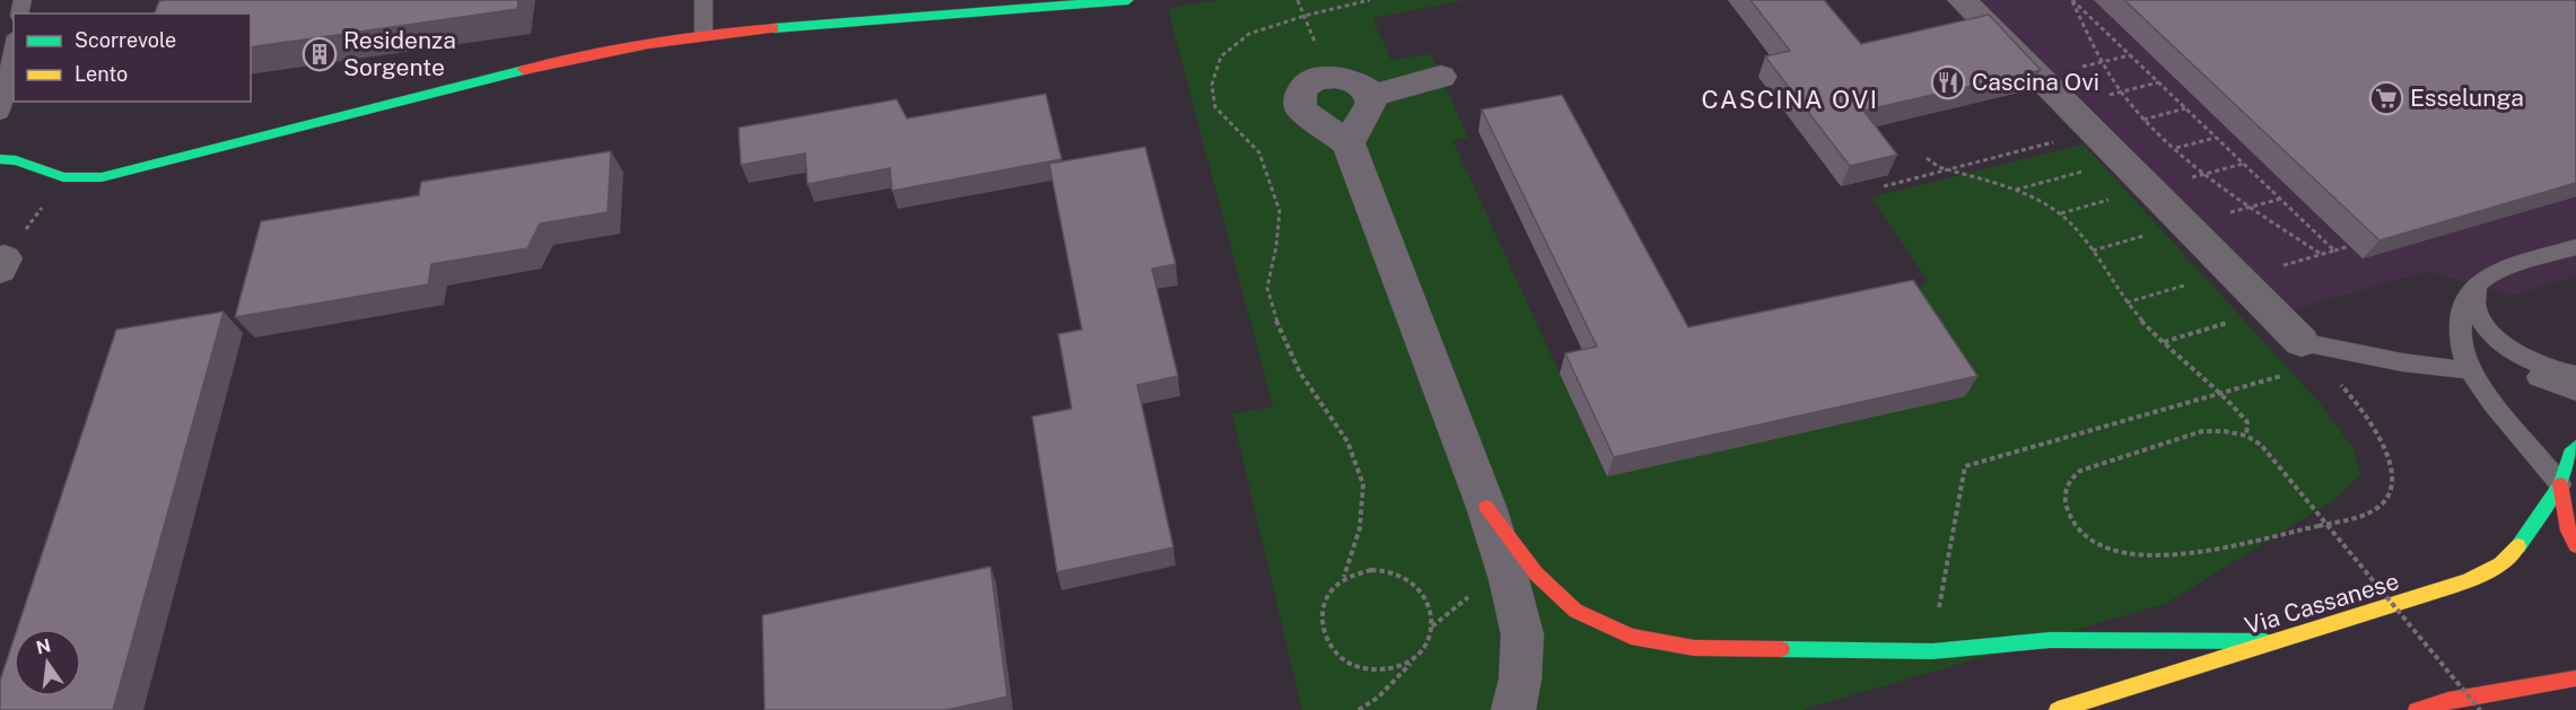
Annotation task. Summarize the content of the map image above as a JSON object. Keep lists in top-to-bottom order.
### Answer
{
  "streets": {
    "street": ["Via Cassanese"]
  },
  "districts": ["CASCINA OVI"],
  "places": {
    "building": ["Residenza Sorgente"],
    "restaurant": ["Cascina Ovi"],
    "supermarket": ["Esselunga"]
  },
  "legend": ["Scorrevole", "Lento"],
  "north": "top"
}
